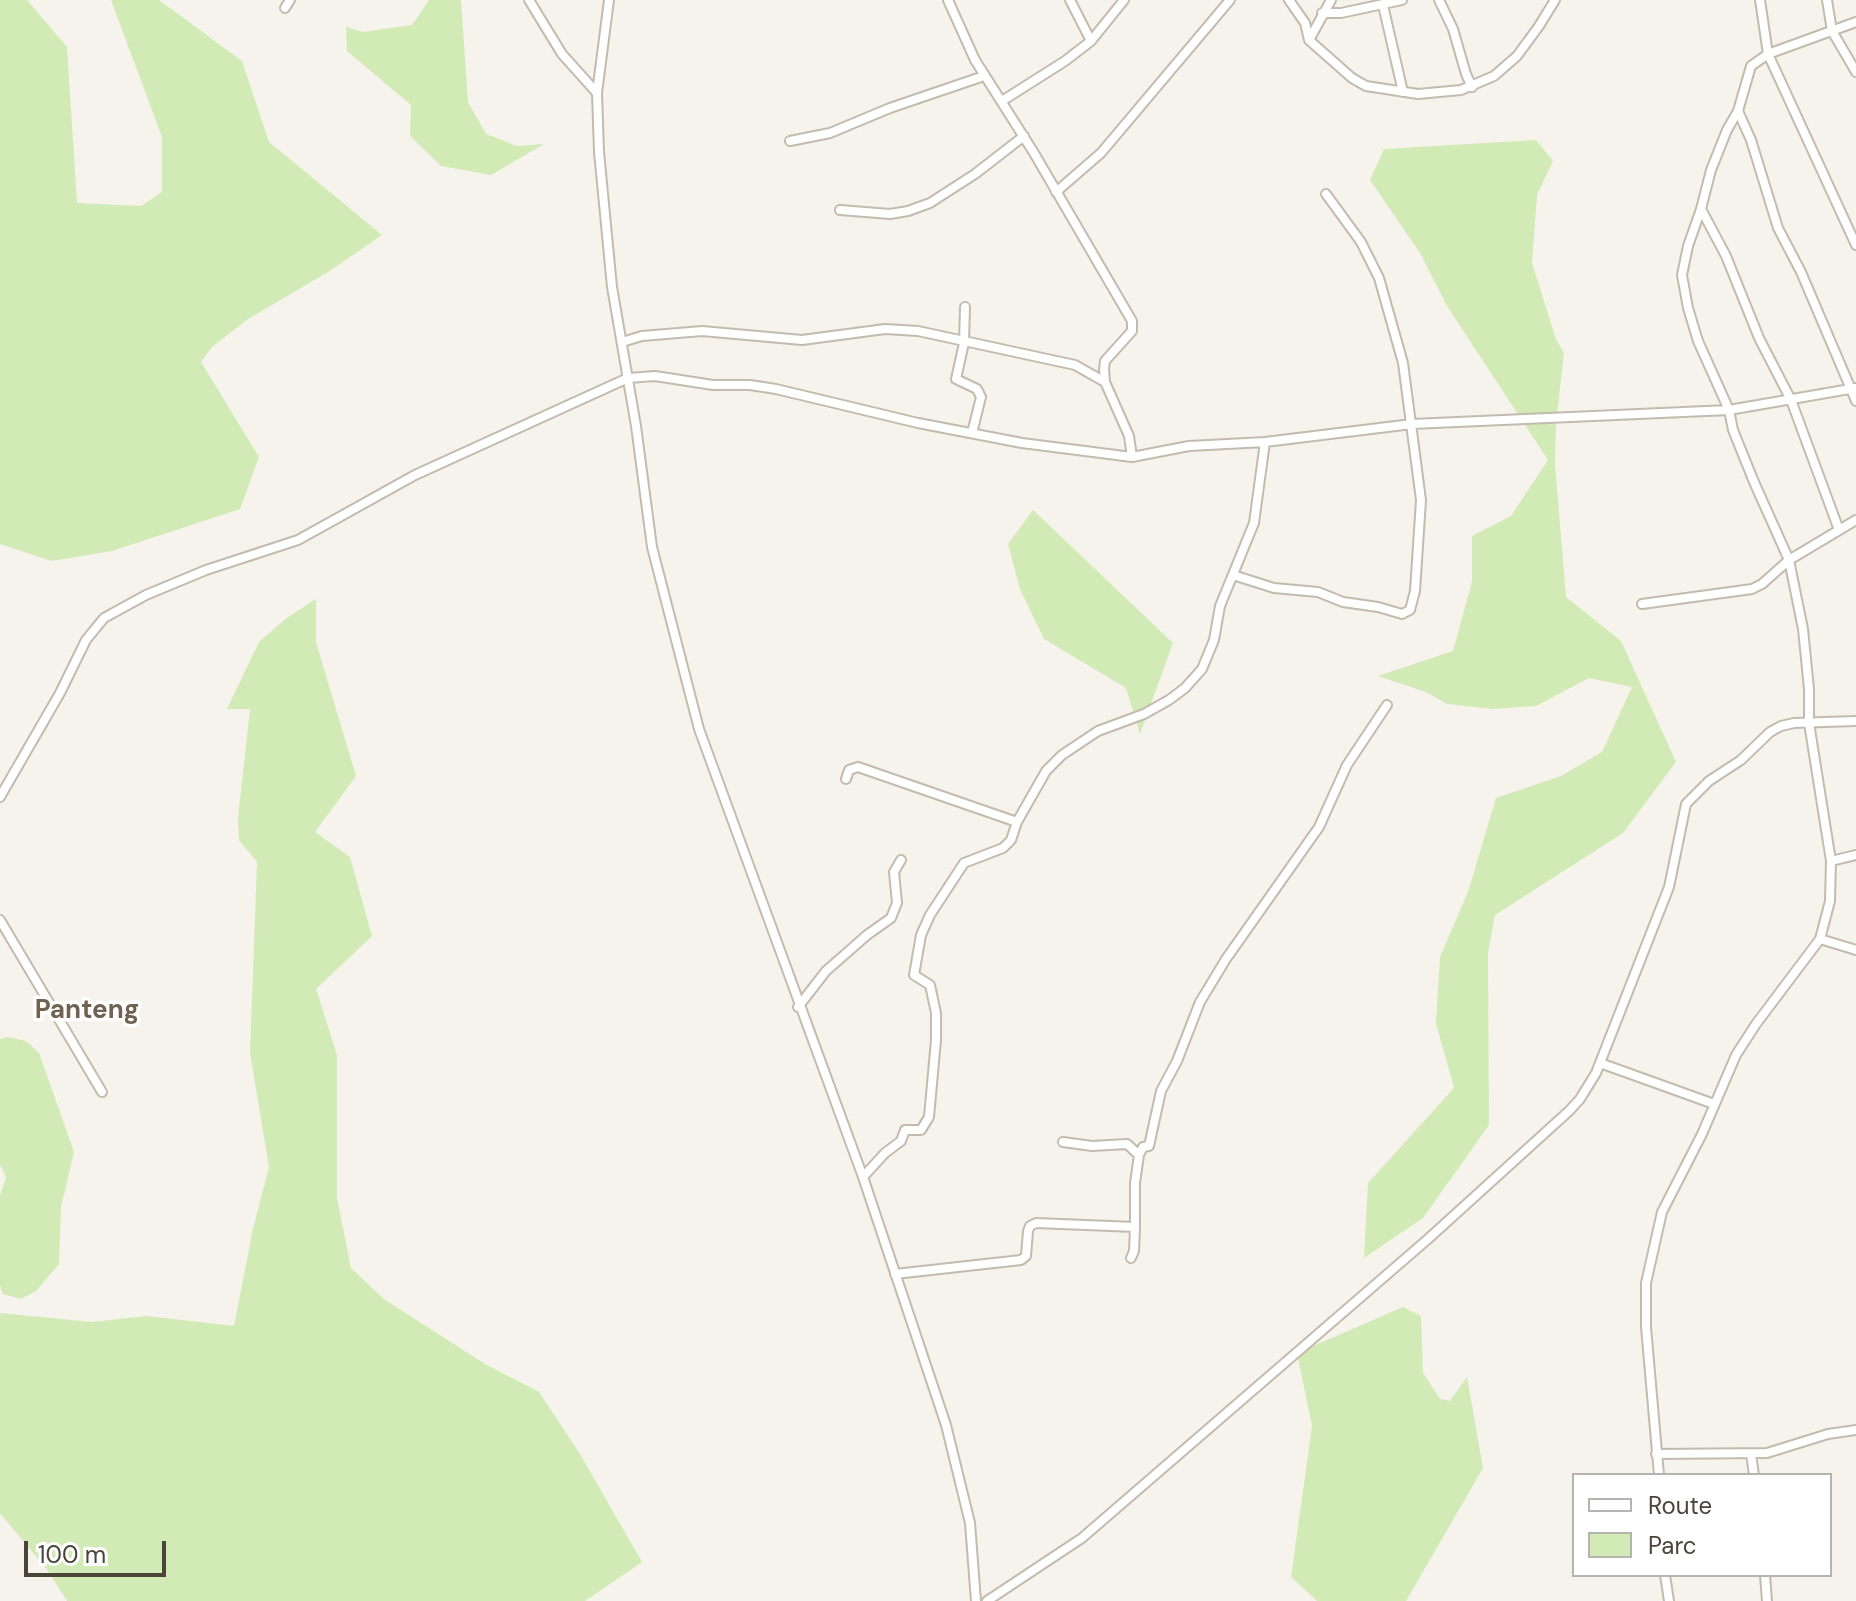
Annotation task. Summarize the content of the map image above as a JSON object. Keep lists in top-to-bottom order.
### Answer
{
  "districts": ["Panteng"],
  "legend": ["Route", "Parc"],
  "scale_bar": "100 m"
}
